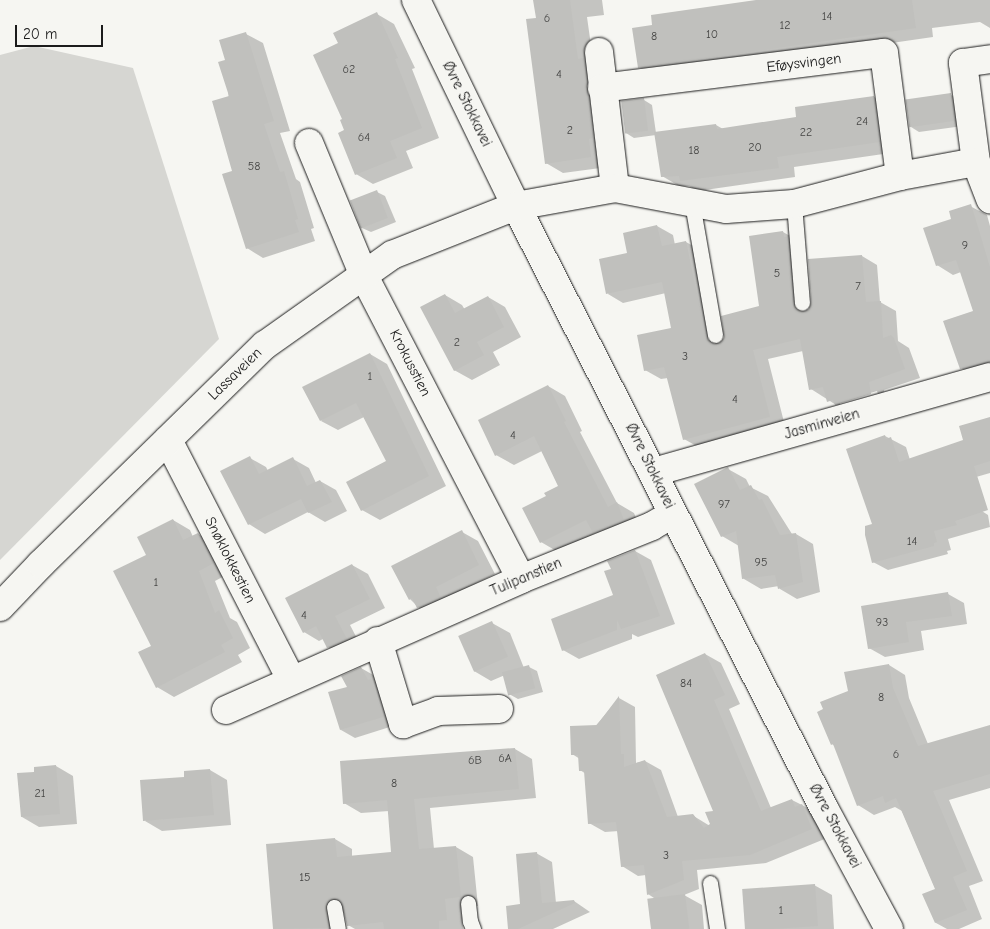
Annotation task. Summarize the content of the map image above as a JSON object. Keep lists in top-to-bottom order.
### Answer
{
  "streets": {
    "street": [
      "Eføysvingen",
      "Øvre Stokkavei",
      "Krokusstien",
      "Lassaveien",
      "Jasminveien",
      "Snøklokkestien",
      "Tulipanstien"
    ]
  },
  "crossings": [
    ["Øvre Stokkavei", "Lassaveien"],
    ["Øvre Stokkavei", "Jasminveien"],
    ["Øvre Stokkavei", "Tulipanstien"],
    ["Krokusstien", "Lassaveien"],
    ["Krokusstien", "Tulipanstien"],
    ["Lassaveien", "Snøklokkestien"],
    ["Snøklokkestien", "Tulipanstien"]
  ],
  "house_numbers": [
    "14",
    "6",
    "12",
    "10",
    "8",
    "62",
    "4",
    "24",
    "2",
    "22",
    "64",
    "20",
    "18",
    "58",
    "9",
    "5",
    "7",
    "2",
    "3",
    "1",
    "4",
    "4",
    "97",
    "14",
    "95",
    "1",
    "4",
    "93",
    "84",
    "8",
    "6",
    "6A",
    "6B",
    "8",
    "21",
    "3",
    "15",
    "1"
  ],
  "scale_bar": "20 m"
}
